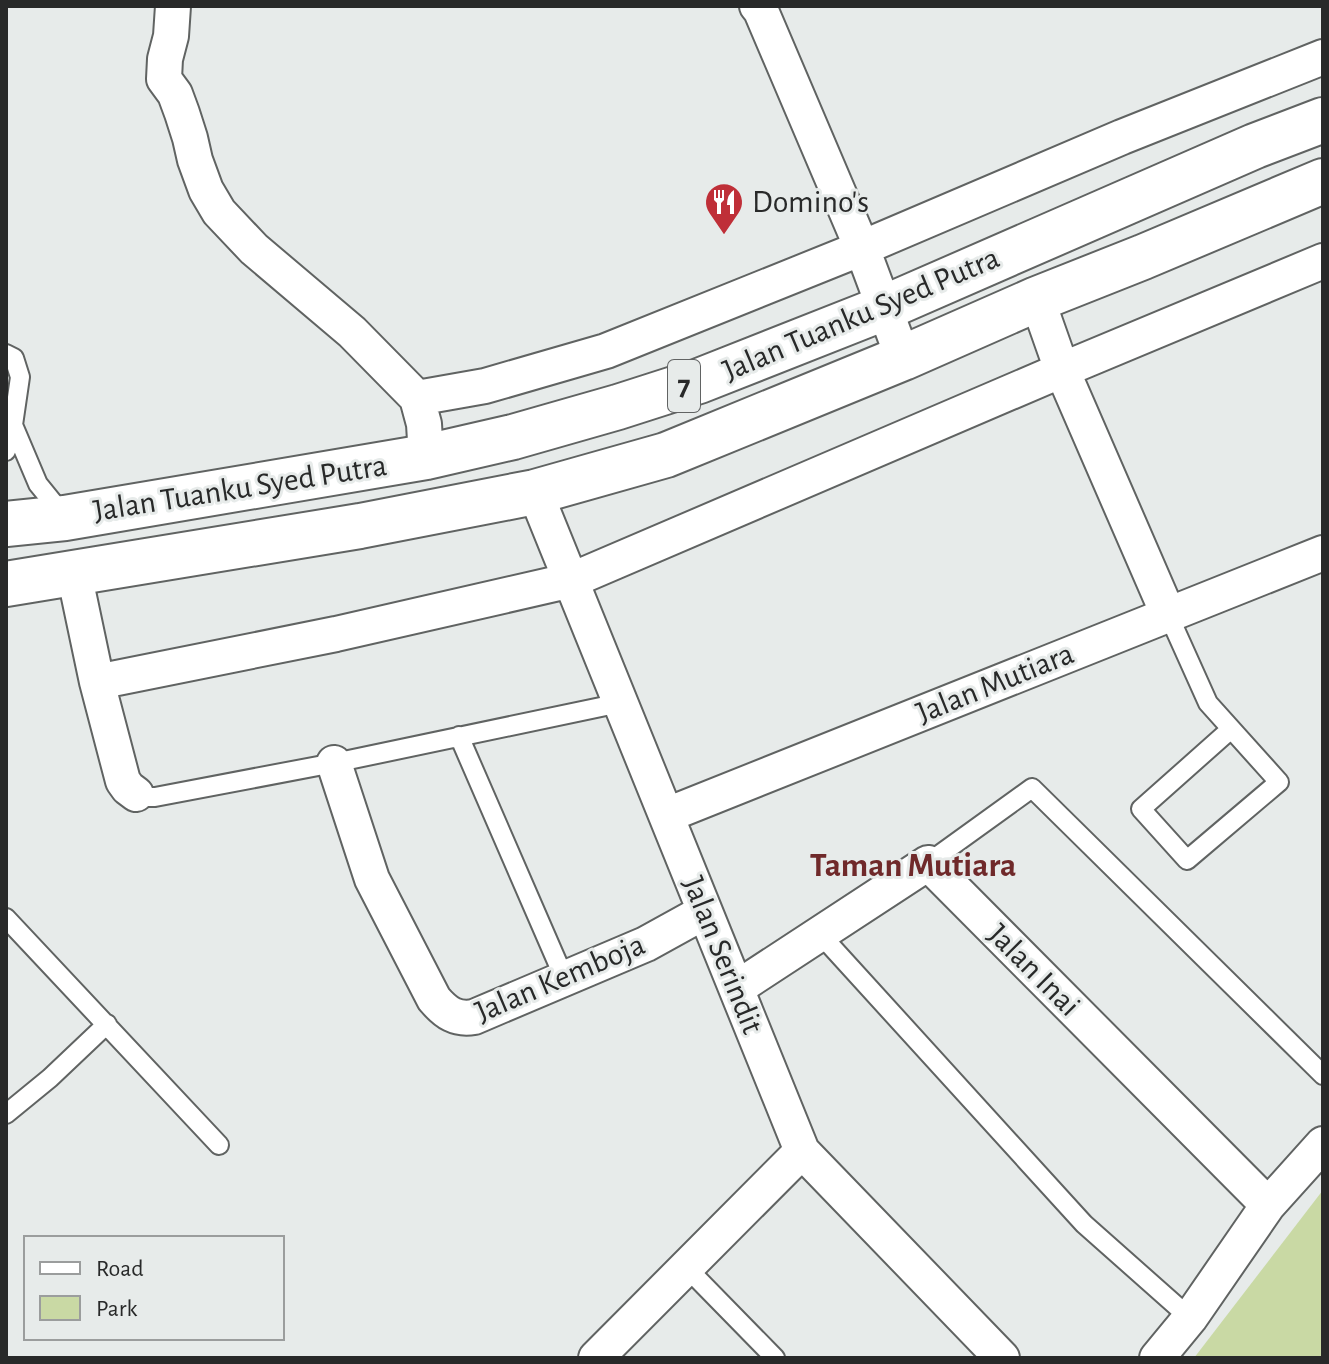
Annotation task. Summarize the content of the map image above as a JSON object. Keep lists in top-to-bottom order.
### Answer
{
  "streets": {
    "main road": ["Jalan Tuanku Syed Putra", "7"],
    "street": [
      "Jalan Mutiara",
      "Jalan Serindit",
      "Jalan Inai",
      "Jalan Kemboja"
    ]
  },
  "crossings": [
    ["Jalan Tuanku Syed Putra", "Jalan Serindit"],
    ["Jalan Mutiara", "Jalan Serindit"],
    ["Jalan Serindit", "Jalan Kemboja"]
  ],
  "districts": ["Taman Mutiara"],
  "places": {
    "restaurant": ["Domino's"]
  },
  "legend": ["Road", "Park"]
}
